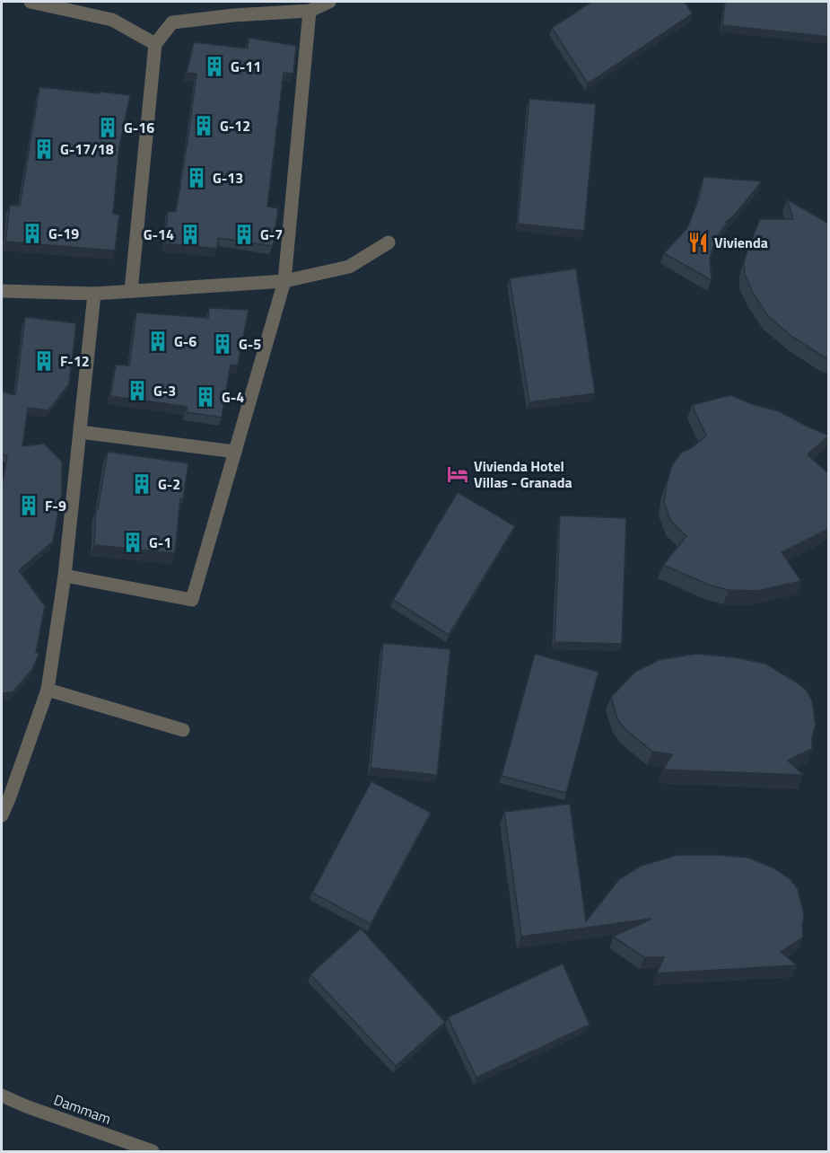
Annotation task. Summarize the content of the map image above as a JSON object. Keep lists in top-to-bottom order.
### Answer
{
  "streets": {
    "street": ["Dammam"]
  },
  "places": {
    "building": [
      "G-11",
      "G-12",
      "G-16",
      "G-17/18",
      "G-13",
      "G-19",
      "G-14",
      "G-7",
      "G-6",
      "G-5",
      "F-12",
      "G-3",
      "G-4",
      "G-2",
      "F-9",
      "G-1"
    ],
    "restaurant": ["Vivienda"],
    "hotel": ["Vivienda Hotel Villas - Granada"]
  }
}
